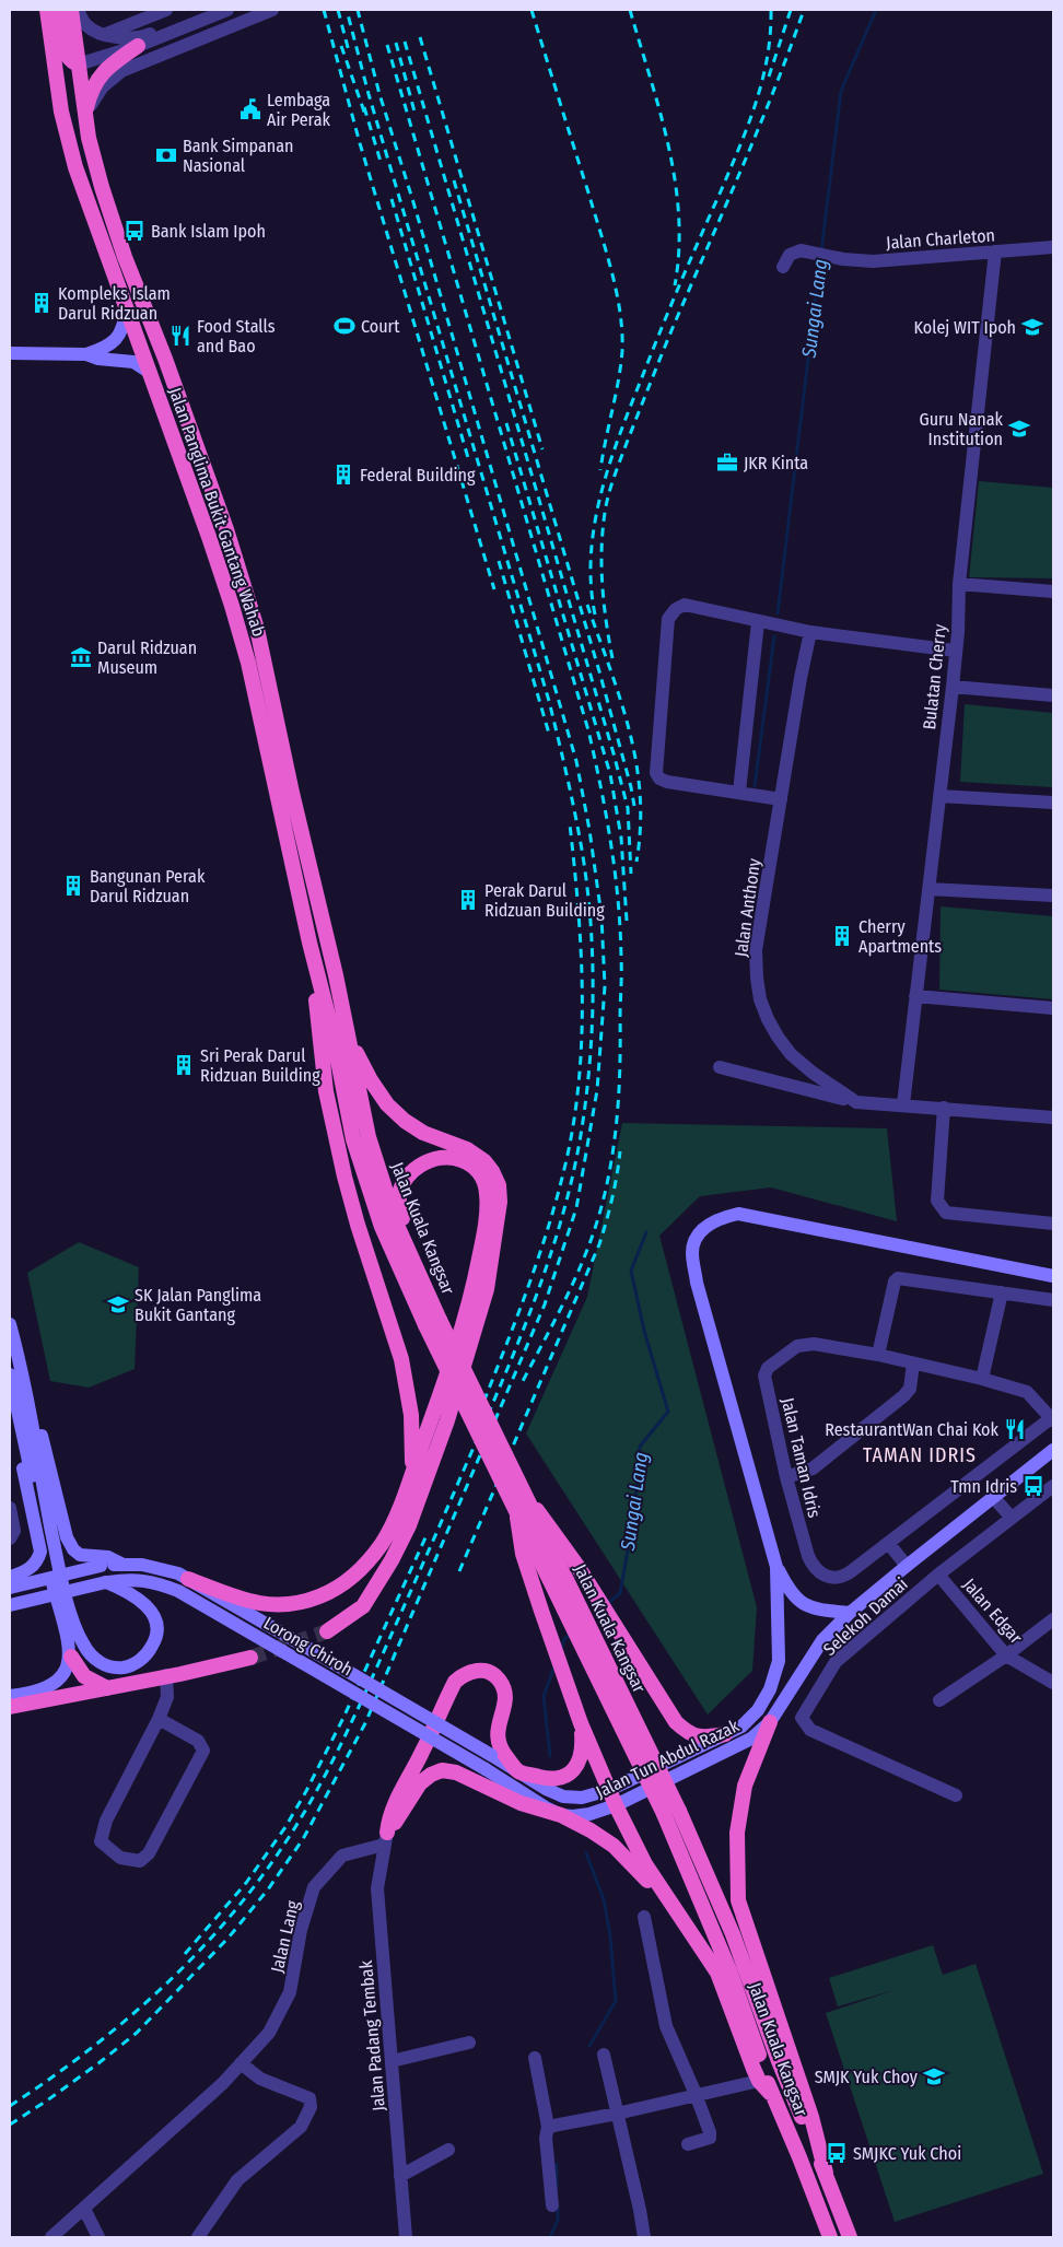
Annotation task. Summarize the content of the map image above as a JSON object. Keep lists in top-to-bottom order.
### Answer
{
  "streets": {
    "highway": ["Jalan Panglima Bukit Gantang Wahab", "Jalan Kuala Kangsar"],
    "main road": ["Lorong Chiroh", "Jalan Tun Abdul Razak"],
    "street": [
      "Jalan Charleton",
      "Bulatan Cherry",
      "Jalan Anthony",
      "Jalan Taman Idris",
      "Jalan Edgar",
      "Selekoh Damai",
      "Jalan Lang",
      "Jalan Padang Tembak"
    ]
  },
  "crossings": [
    ["Jalan Charleton", "Bulatan Cherry"],
    ["Jalan Panglima Bukit Gantang Wahab", "Jalan Kuala Kangsar"],
    ["Jalan Edgar", "Selekoh Damai"],
    ["Lorong Chiroh", "Jalan Tun Abdul Razak"],
    ["Jalan Lang", "Jalan Padang Tembak"]
  ],
  "districts": ["TAMAN IDRIS"],
  "water": ["Sungai Lang"],
  "places": {
    "public building": ["Lembaga Air Perak"],
    "bank": ["Bank Simpanan Nasional"],
    "bus stop": ["Bank Islam Ipoh", "Tmn Idris", "SMJKC Yuk Choi"],
    "building": [
      "Kompleks Islam Darul Ridzuan",
      "Federal Building",
      "Bangunan Perak Darul Ridzuan",
      "Perak Darul Ridzuan Building",
      "Cherry Apartments",
      "Sri Perak Darul Ridzuan Building"
    ],
    "sports": ["Court"],
    "school or university": [
      "Kolej WIT Ipoh",
      "Guru Nanak Institution",
      "SK Jalan Panglima Bukit Gantang",
      "SMJK Yuk Choy"
    ],
    "restaurant": ["Food Stalls and Bao", "RestaurantWan Chai Kok"],
    "office": ["JKR Kinta"],
    "museum": ["Darul Ridzuan Museum"]
  }
}
